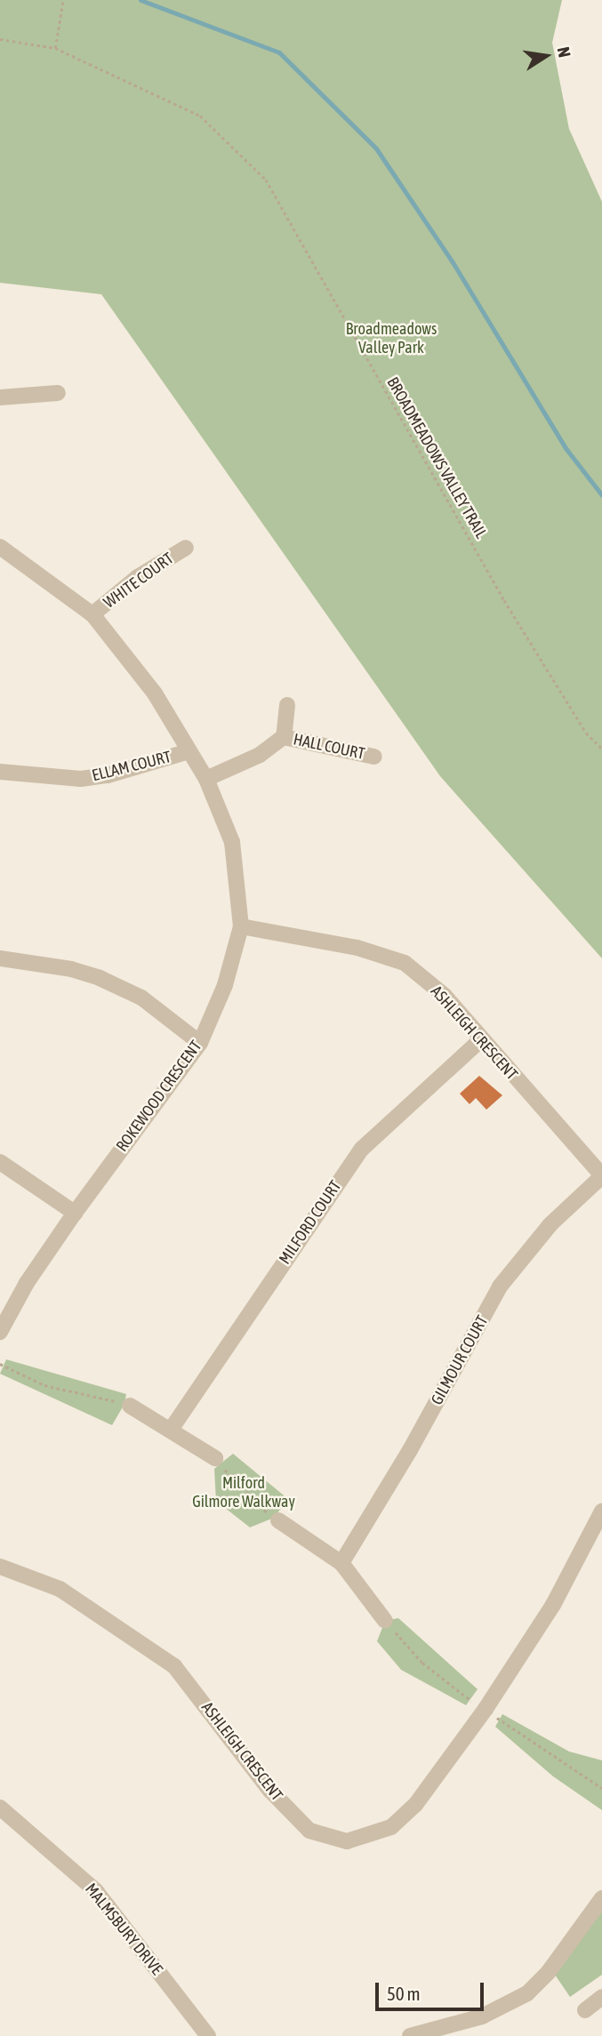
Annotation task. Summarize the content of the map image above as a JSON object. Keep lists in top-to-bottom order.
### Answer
{
  "streets": {
    "street": [
      "WHITE COURT",
      "HALL COURT",
      "ELLAM COURT",
      "ASHLEIGH CRESCENT",
      "ROKEWOOD CRESCENT",
      "MILFORD COURT",
      "GILMOUR COURT",
      "MALMSBURY DRIVE"
    ],
    "path": ["BROADMEADOWS VALLEY TRAIL"]
  },
  "crossings": [
    ["WHITE COURT", "ROKEWOOD CRESCENT"],
    ["HALL COURT", "ROKEWOOD CRESCENT"],
    ["ELLAM COURT", "ROKEWOOD CRESCENT"],
    ["ASHLEIGH CRESCENT", "ROKEWOOD CRESCENT"],
    ["ASHLEIGH CRESCENT", "MILFORD COURT"],
    ["ASHLEIGH CRESCENT", "GILMOUR COURT"]
  ],
  "parks": ["Broadmeadows Valley Park", "Milford Gilmore Walkway"],
  "scale_bar": "50 m",
  "north": "right"
}
